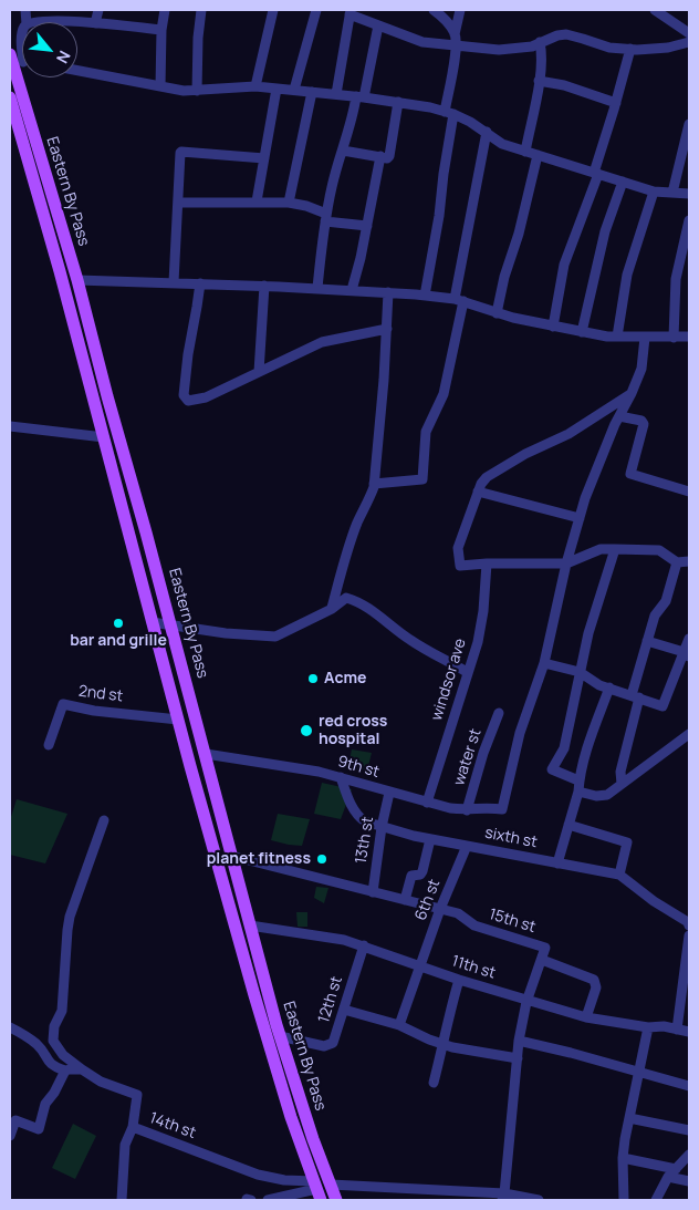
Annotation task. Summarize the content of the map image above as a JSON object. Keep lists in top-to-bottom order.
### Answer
{
  "streets": {
    "main road": ["Eastern By Pass"],
    "street": [
      "windsor ave",
      "2nd st",
      "water st",
      "9th st",
      "sixth st",
      "13th st",
      "6th st",
      "15th st",
      "11th st",
      "12th st",
      "14th st"
    ]
  },
  "crossings": [
    ["Eastern By Pass", "2nd st"],
    ["Eastern By Pass", "9th st"],
    ["Eastern By Pass", "15th st"],
    ["Eastern By Pass", "11th st"],
    ["Eastern By Pass", "12th st"],
    ["Eastern By Pass", "14th st"],
    ["windsor ave", "9th st"],
    ["water st", "9th st"],
    ["9th st", "sixth st"],
    ["9th st", "13th st"],
    ["sixth st", "13th st"],
    ["sixth st", "6th st"],
    ["13th st", "15th st"],
    ["6th st", "15th st"],
    ["6th st", "11th st"],
    ["11th st", "12th st"]
  ],
  "places": [
    "bar and grille",
    "Acme",
    "red cross hospital",
    "planet fitness"
  ],
  "north": "bottom right"
}
